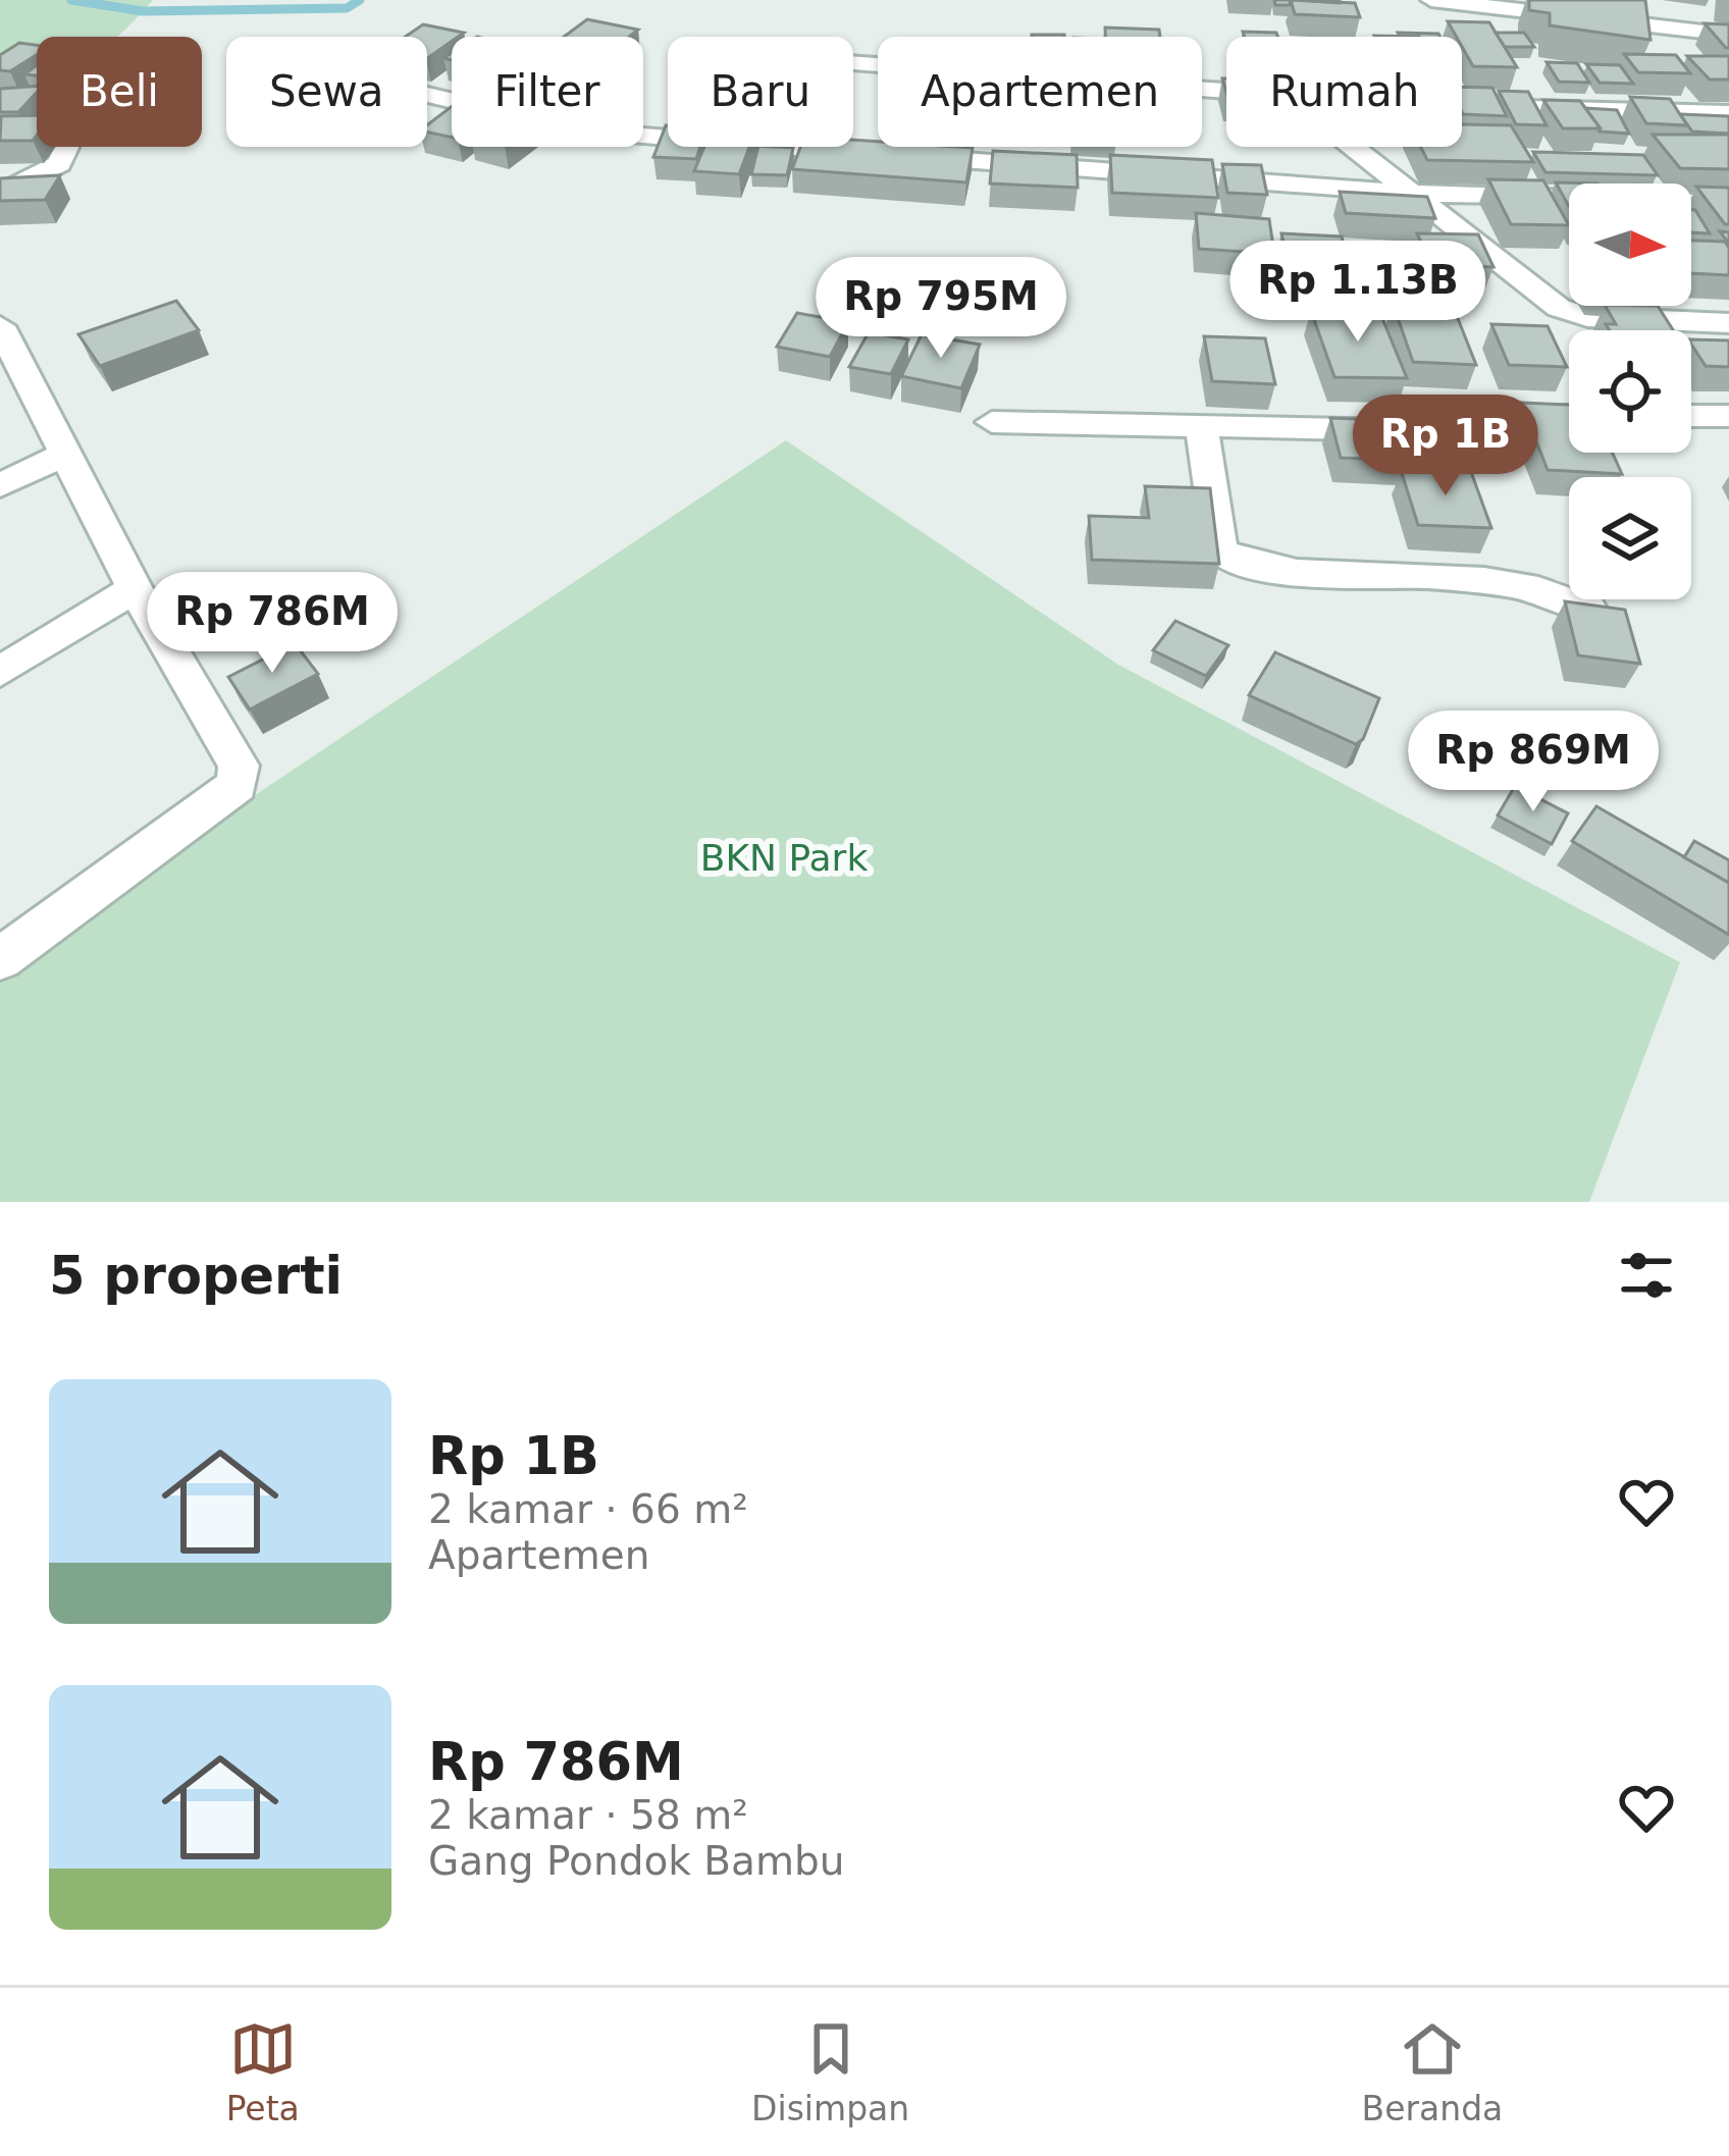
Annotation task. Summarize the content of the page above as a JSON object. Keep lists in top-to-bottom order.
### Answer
{
  "parks": ["BKN Park"],
  "north": "right",
  "page": {
    "chip": [
      "Beli",
      "Sewa",
      "Filter",
      "Baru",
      "Apartemen",
      "Rumah"
    ],
    "price": [
      "Rp 1.13B",
      "Rp 795M",
      "Rp 1B",
      "Rp 786M",
      "Rp 869M"
    ],
    "heading": "5 properti",
    "list": [
      {
        "name": "Rp 1B",
        "note": "2 kamar · 66 m² · Apartemen"
      },
      {
        "name": "Rp 786M",
        "note": "2 kamar · 58 m² · Gang Pondok Bambu"
      }
    ],
    "tabs": ["Peta", "Disimpan", "Beranda"]
  }
}
